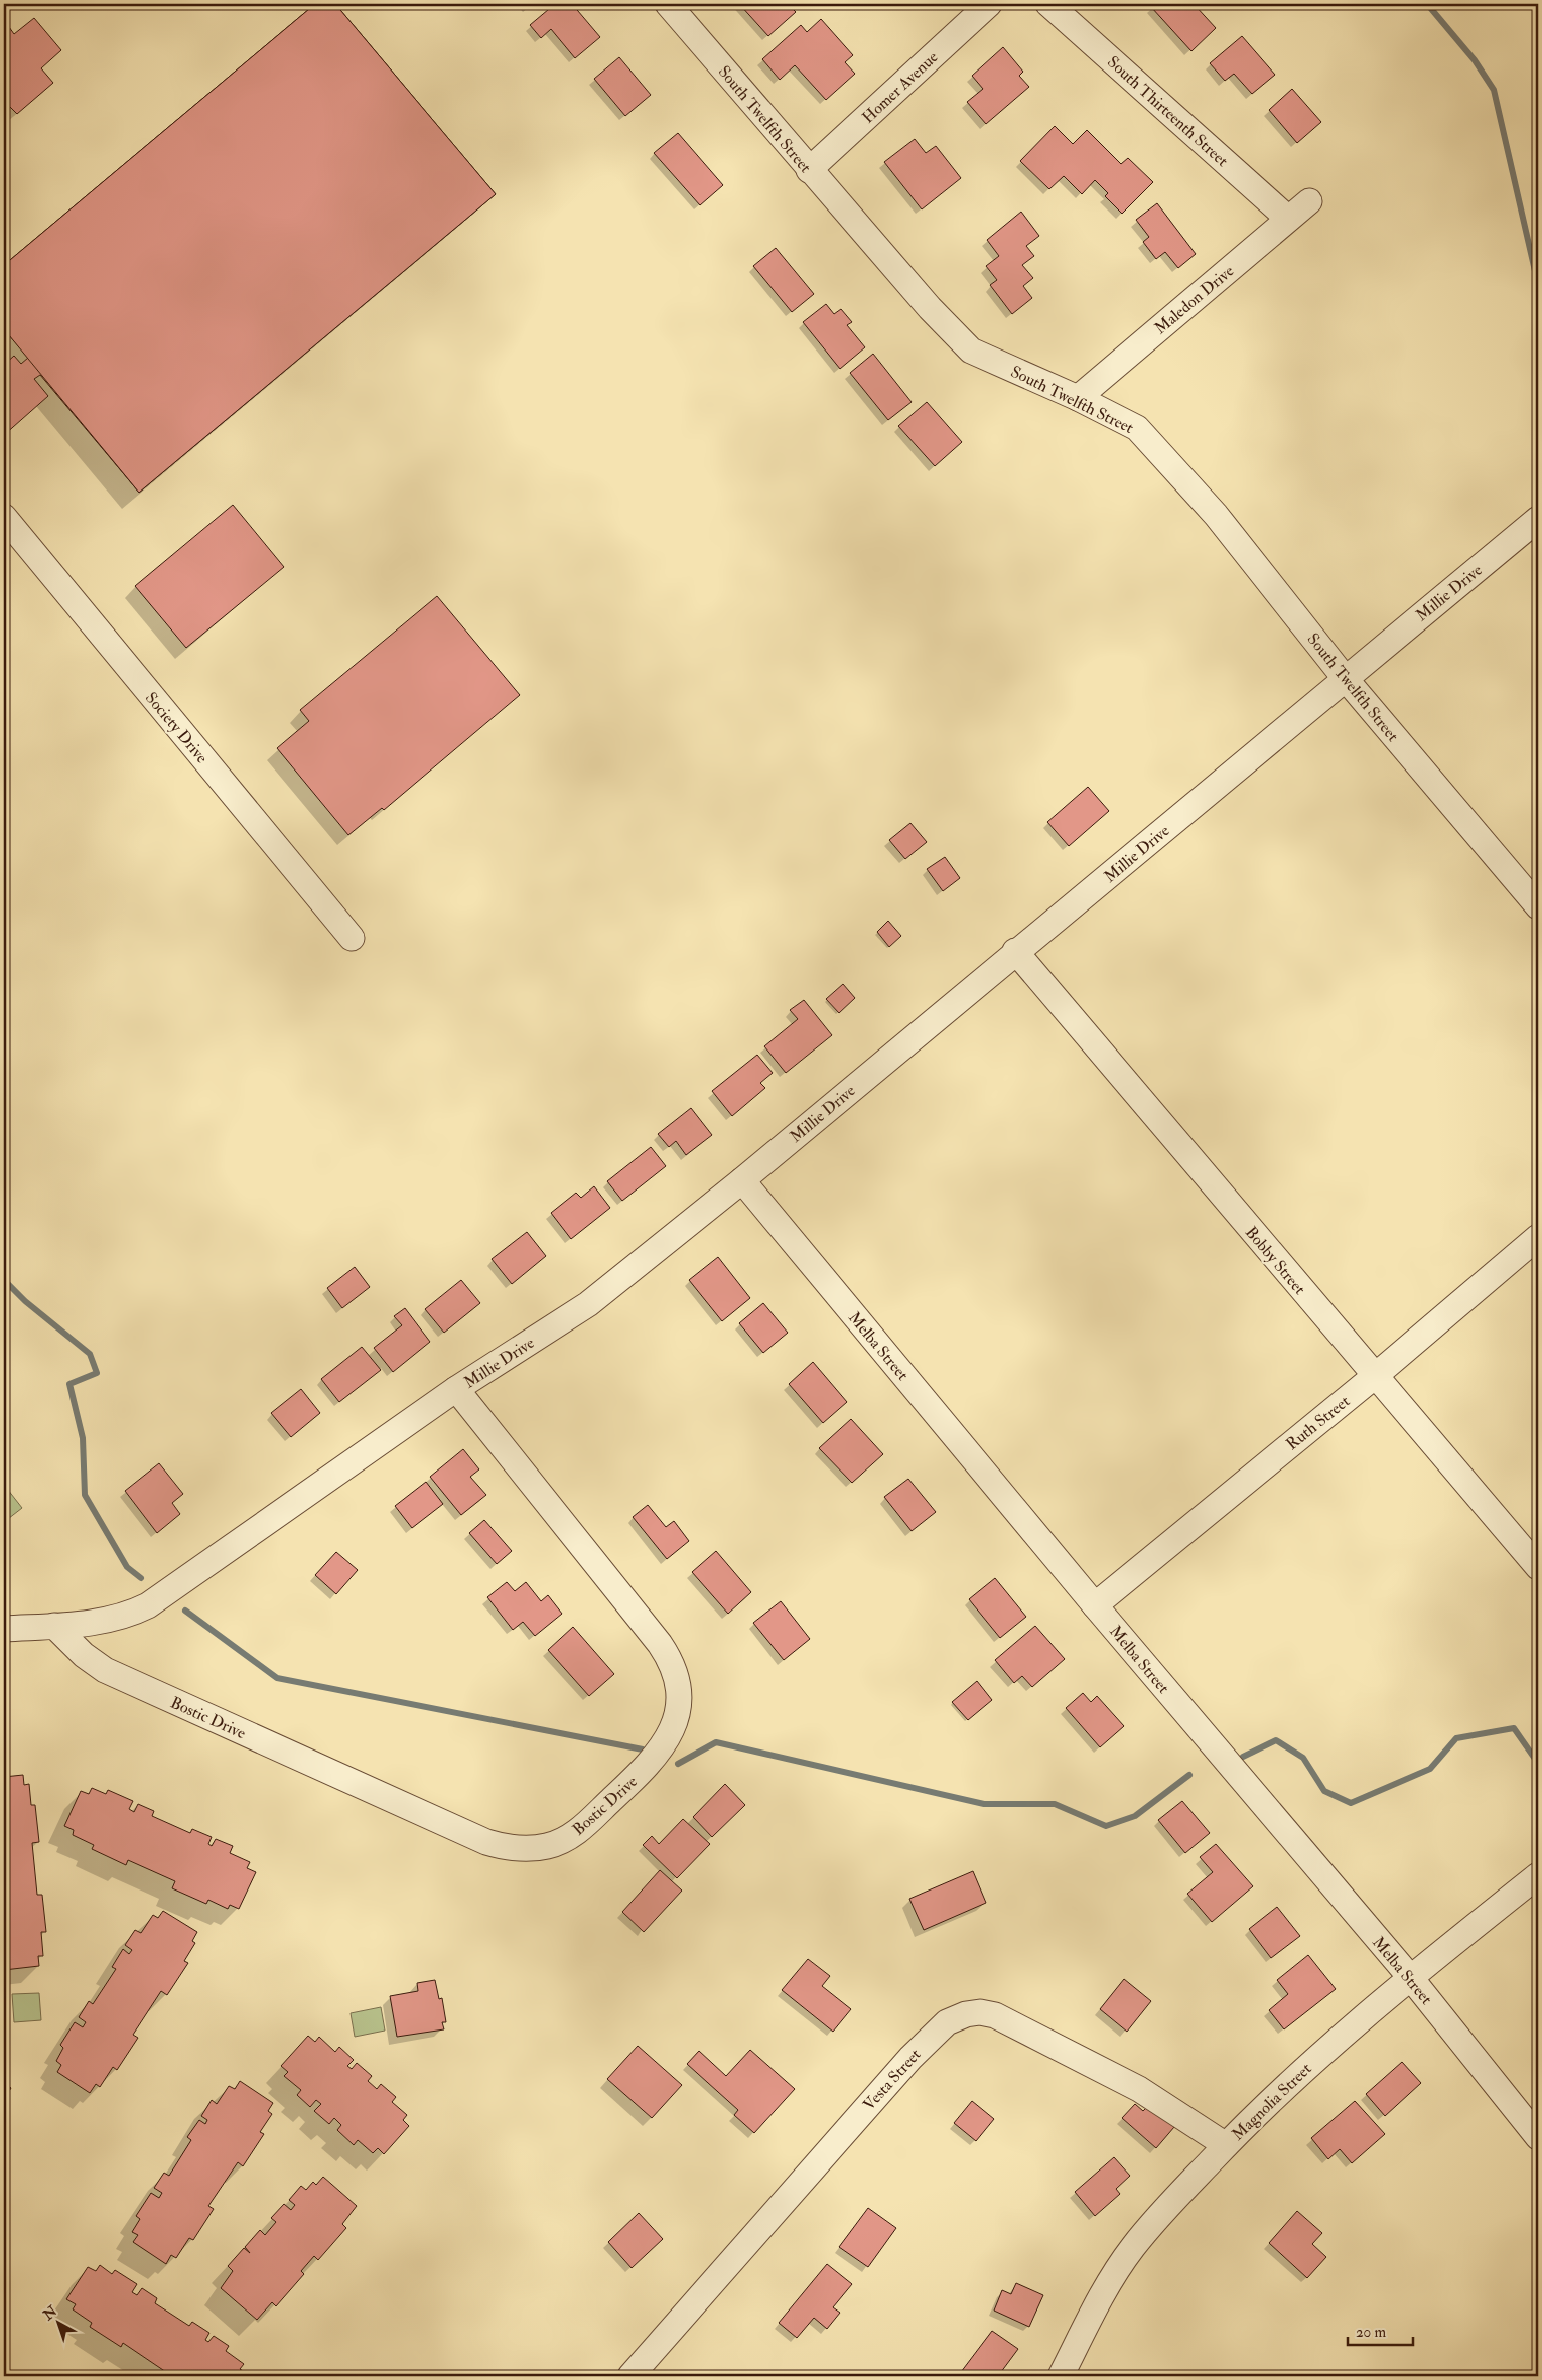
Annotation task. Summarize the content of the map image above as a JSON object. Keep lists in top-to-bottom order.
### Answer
{
  "streets": {
    "street": [
      "Homer Avenue",
      "South Thirteenth Street",
      "South Twelfth Street",
      "Maledon Drive",
      "Millie Drive",
      "Society Drive",
      "Bobby Street",
      "Melba Street",
      "Ruth Street",
      "Bostic Drive",
      "Vesta Street",
      "Magnolia Street"
    ]
  },
  "crossings": [
    ["Homer Avenue", "South Twelfth Street"],
    ["South Thirteenth Street", "Maledon Drive"],
    ["South Twelfth Street", "Maledon Drive"],
    ["South Twelfth Street", "Millie Drive"],
    ["Millie Drive", "Bobby Street"],
    ["Millie Drive", "Melba Street"],
    ["Millie Drive", "Bostic Drive"],
    ["Bobby Street", "Ruth Street"],
    ["Melba Street", "Ruth Street"],
    ["Melba Street", "Magnolia Street"],
    ["Vesta Street", "Magnolia Street"]
  ],
  "scale_bar": "20 m",
  "north": "top left"
}
